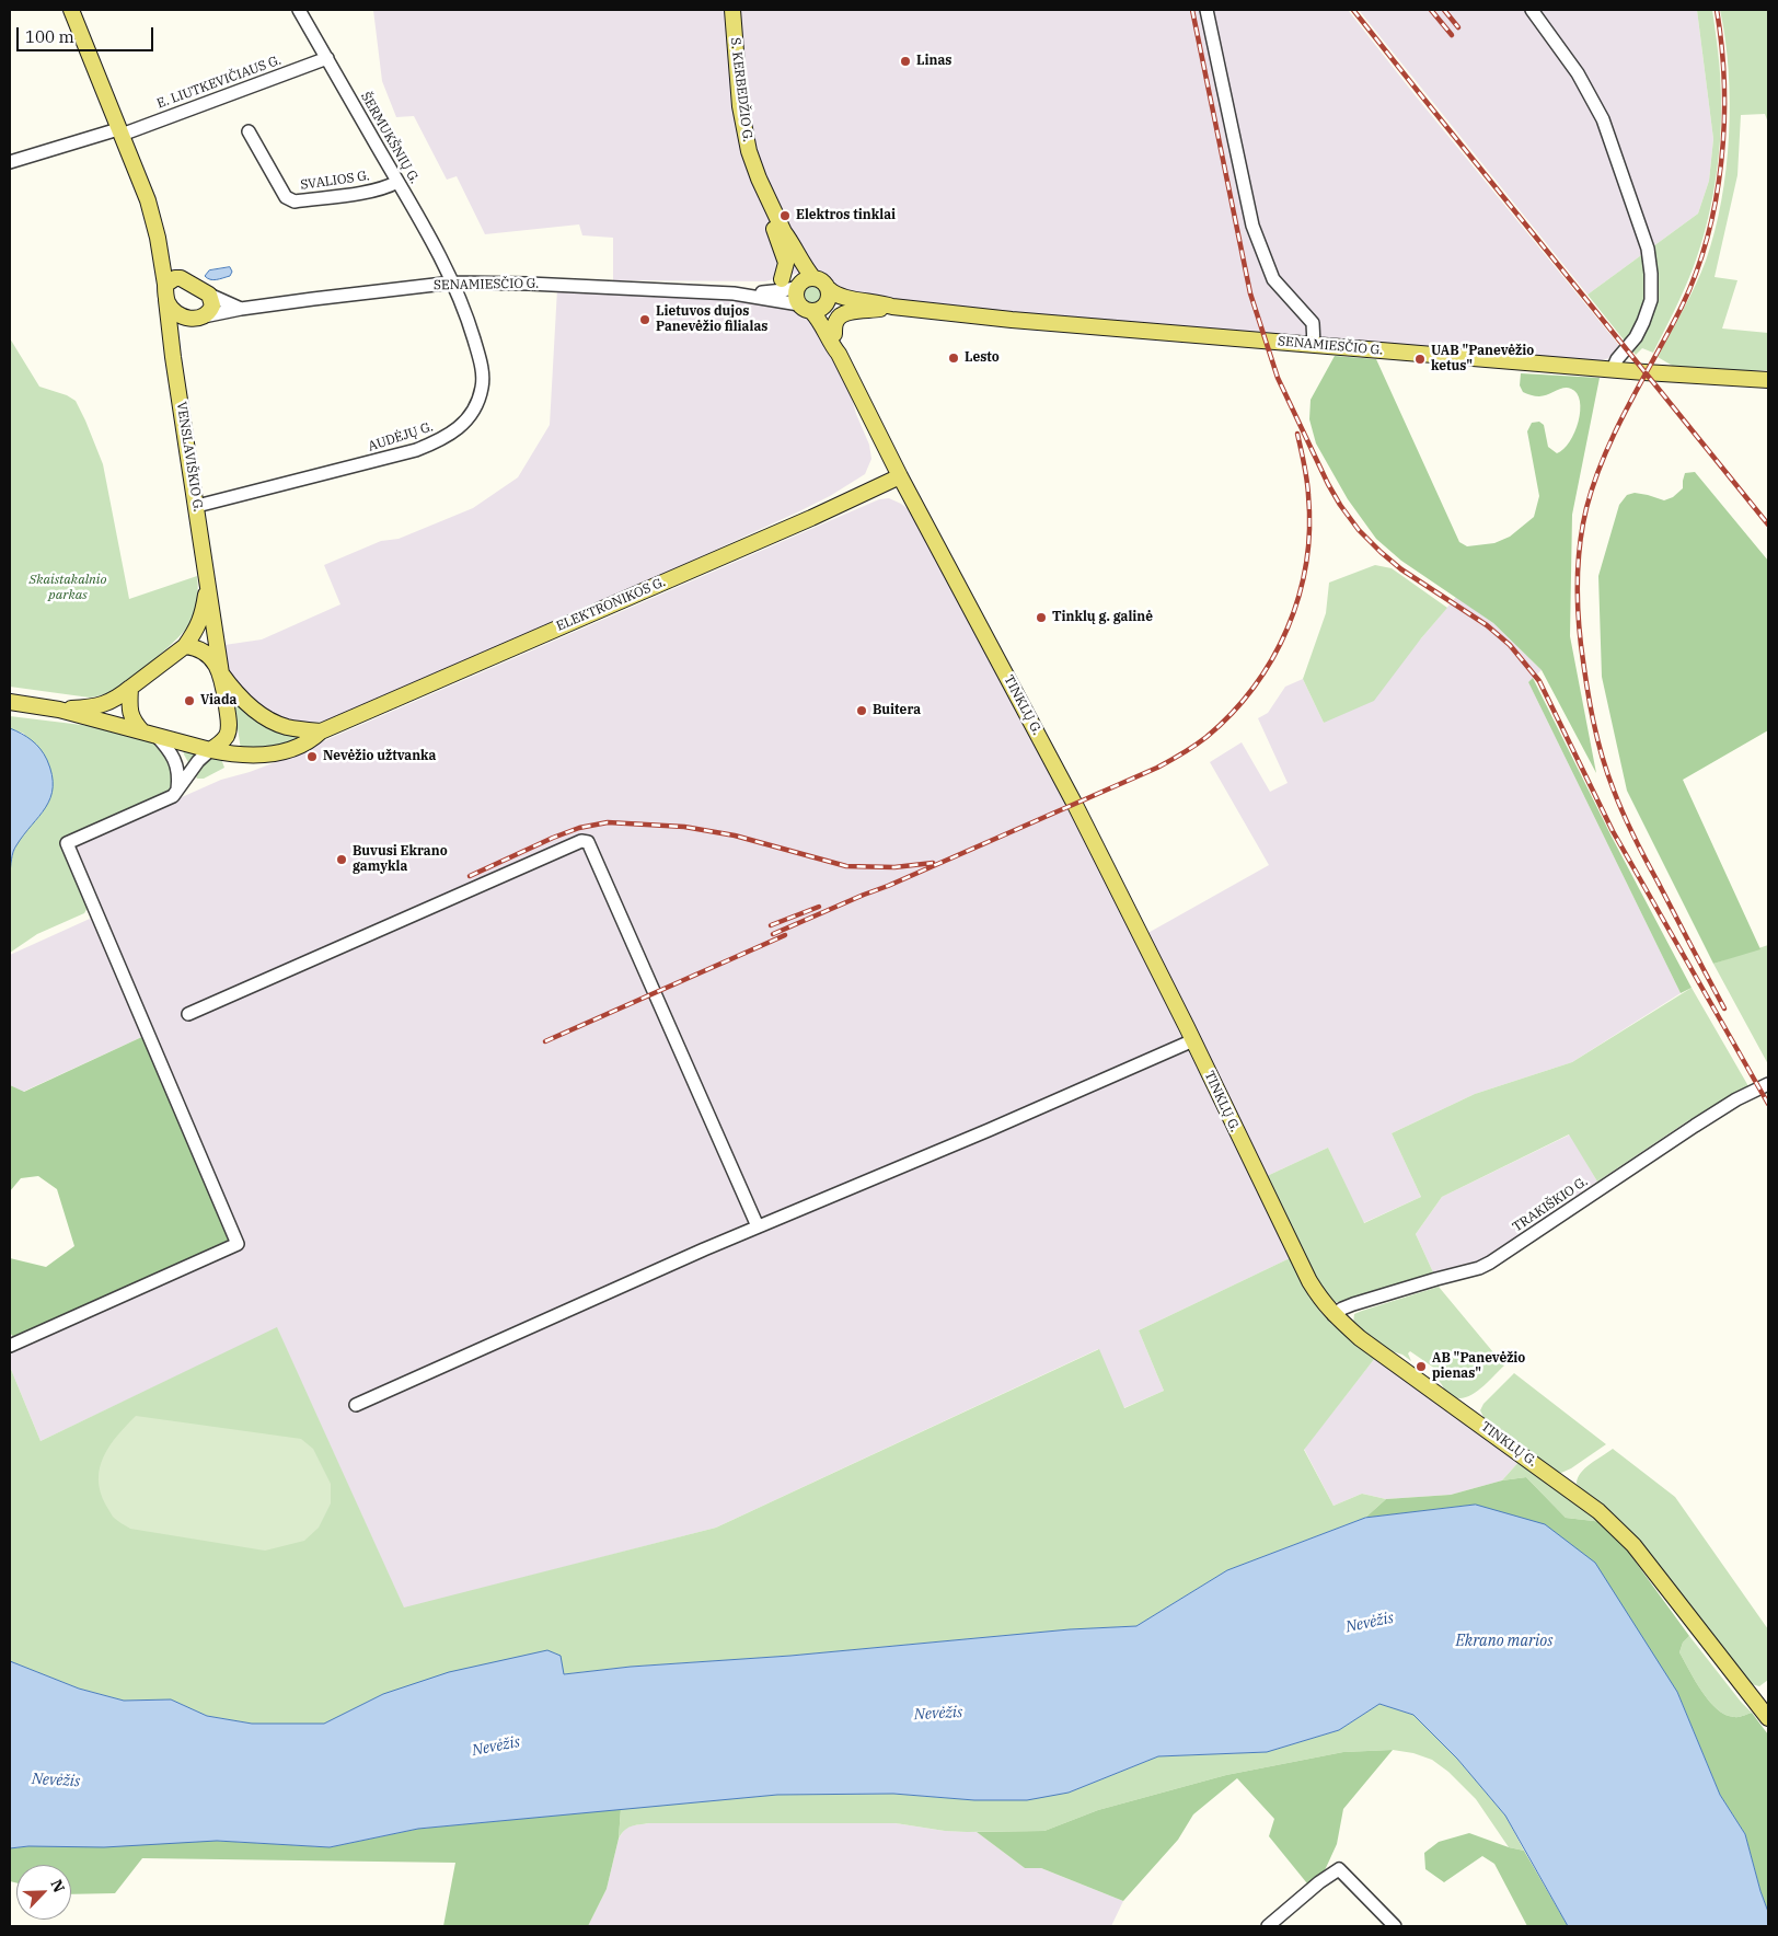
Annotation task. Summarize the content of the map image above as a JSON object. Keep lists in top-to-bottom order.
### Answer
{
  "streets": {
    "main road": [
      "S. KERBEDŽIO G.",
      "SENAMIESČIO G.",
      "VENSLAVIŠKIO G.",
      "ELEKTRONIKOS G.",
      "TINKLŲ G."
    ],
    "street": [
      "E. LIUTKEVIČIAUS G.",
      "ŠERMUKŠNIŲ G.",
      "SVALIOS G.",
      "AUDĖJŲ G.",
      "TRAKIŠKIO G."
    ]
  },
  "crossings": [
    ["E. LIUTKEVIČIAUS G.", "ŠERMUKŠNIŲ G."],
    ["S. KERBEDŽIO G.", "SENAMIESČIO G."],
    ["ŠERMUKŠNIŲ G.", "SVALIOS G."],
    ["ŠERMUKŠNIŲ G.", "SENAMIESČIO G."],
    ["ŠERMUKŠNIŲ G.", "AUDĖJŲ G."],
    ["SENAMIESČIO G.", "AUDĖJŲ G."],
    ["SENAMIESČIO G.", "VENSLAVIŠKIO G."],
    ["SENAMIESČIO G.", "TINKLŲ G."],
    ["AUDĖJŲ G.", "VENSLAVIŠKIO G."],
    ["VENSLAVIŠKIO G.", "ELEKTRONIKOS G."],
    ["ELEKTRONIKOS G.", "TINKLŲ G."],
    ["TINKLŲ G.", "TRAKIŠKIO G."]
  ],
  "water": ["Nevėžis", "Ekrano marios"],
  "parks": ["Skaistakalnio parkas"],
  "places": [
    "Linas",
    "Elektros tinklai",
    "Lietuvos dujos Panevėžio filialas",
    "Lesto",
    "UAB \"Panevėžio ketus\"",
    "Tinklų g. galinė",
    "Viada",
    "Buitera",
    "Nevėžio užtvanka",
    "Buvusi Ekrano gamykla",
    "AB \"Panevėžio pienas\""
  ],
  "scale_bar": "100 m",
  "north": "top right"
}
